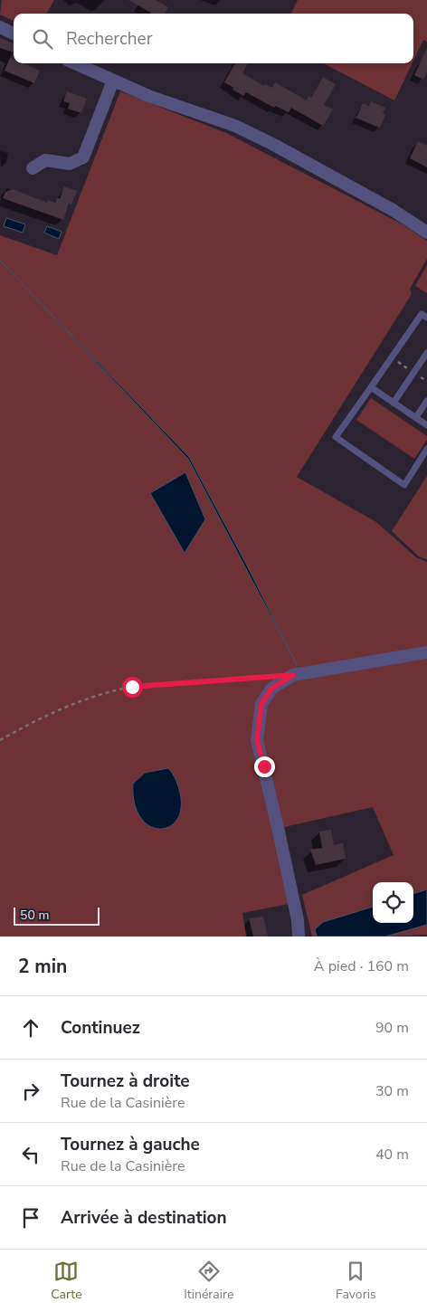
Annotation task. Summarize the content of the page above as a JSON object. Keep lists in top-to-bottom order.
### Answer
{
  "scale_bar": "50 m",
  "page": {
    "search": "Rechercher",
    "scale": "50 m",
    "heading": ["2 min", "À pied · 160 m"],
    "list": [
      ["Continuez", "90 m"],
      ["Tournez à droite", "Rue de la Casinière", "30 m"],
      ["Tournez à gauche", "Rue de la Casinière", "40 m"],
      "Arrivée à destination"
    ],
    "nav": ["Carte", "Itinéraire", "Favoris"]
  }
}
